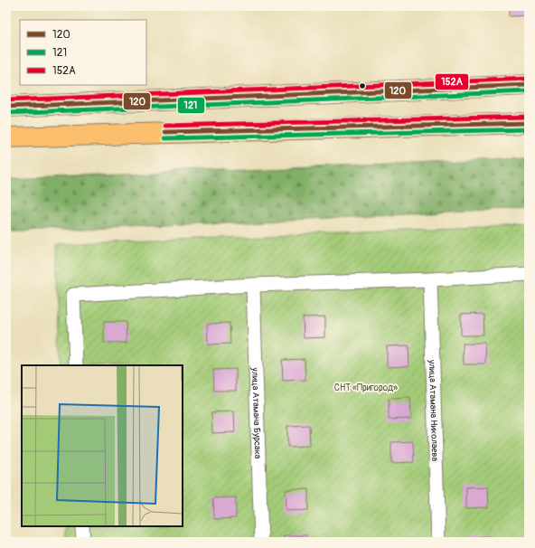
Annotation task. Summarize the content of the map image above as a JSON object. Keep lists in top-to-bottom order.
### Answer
{
  "streets": {
    "street": ["улица Атамана Николаева", "улица Атамана Бурсака"]
  },
  "parks": ["СНТ «Пригород»"],
  "lines": ["transit line 152A", "transit line 120", "transit line 121"],
  "legend": ["120", "121", "152A"]
}
